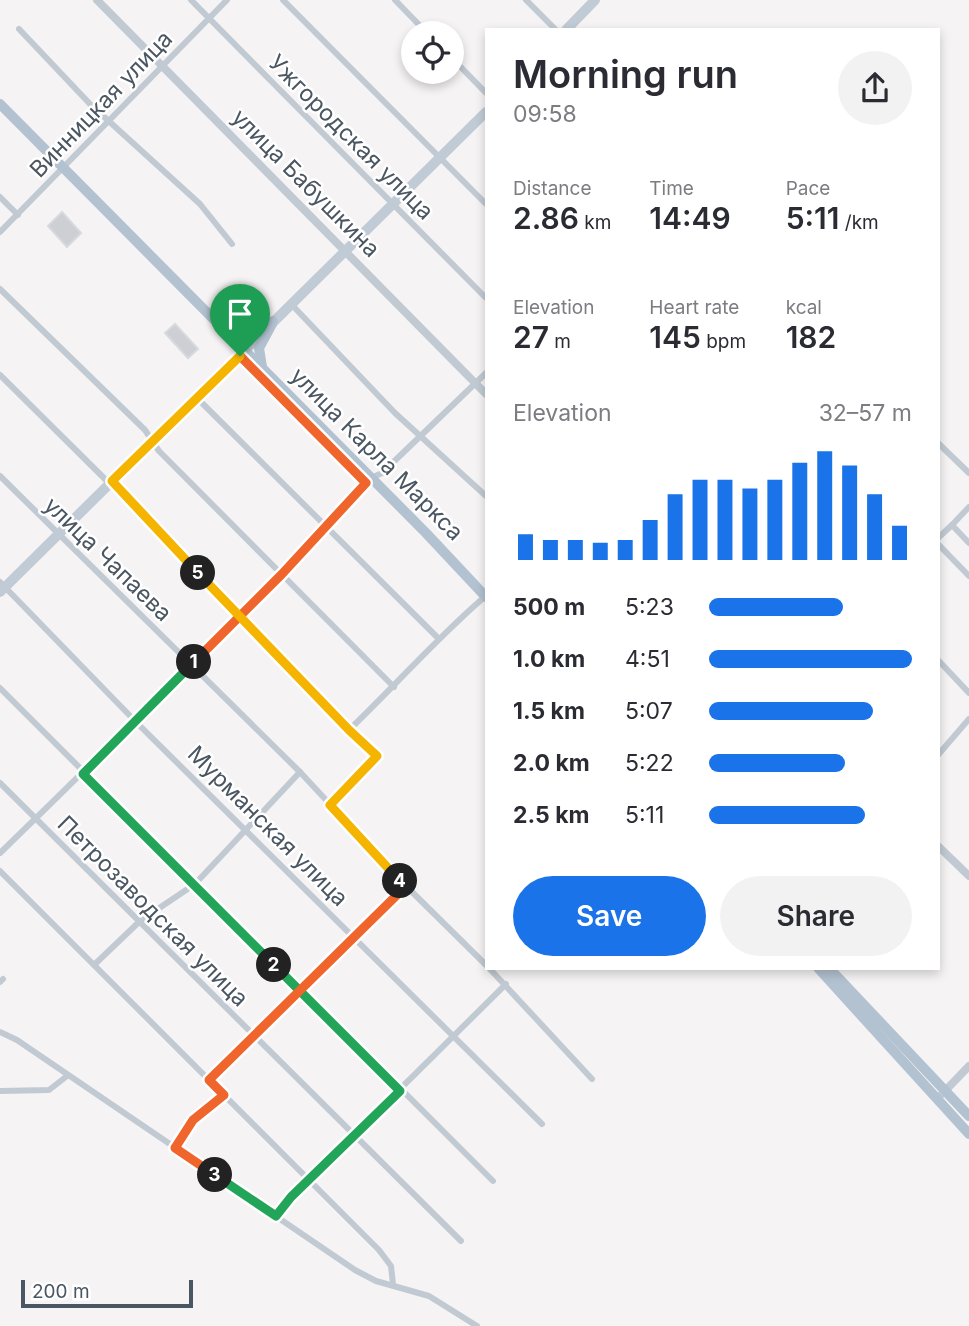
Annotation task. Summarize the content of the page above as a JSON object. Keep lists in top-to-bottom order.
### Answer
{
  "streets": {
    "main road": ["улица Карла Маркса"],
    "street": [
      "Винницкая улица",
      "Ужгородская улица",
      "улица Бабушкина",
      "улица Чапаева",
      "Мурманская улица",
      "Петрозаводская улица"
    ]
  },
  "crossings": [
    ["Винницкая улица", "Ужгородская улица"],
    ["Винницкая улица", "улица Бабушкина"],
    ["Винницкая улица", "улица Карла Маркса"]
  ],
  "scale_bar": "200 m",
  "page": {
    "heading": ["Morning run", "09:58"],
    "stats": [
      ["Distance", "2.86 km"],
      ["Time", "14:49"],
      ["Pace", "5:11 /km"],
      ["Elevation", "27 m"],
      ["Heart rate", "145 bpm"],
      ["kcal", "182"]
    ],
    "chart": ["Elevation", "32–57 m"],
    "pins": [
      "5",
      "1",
      "4",
      "2",
      "3"
    ],
    "list": [
      {
        "name": "500 m",
        "note": "5:23"
      },
      {
        "name": "1.0 km",
        "note": "4:51"
      },
      {
        "name": "1.5 km",
        "note": "5:07"
      },
      {
        "name": "2.0 km",
        "note": "5:22"
      },
      {
        "name": "2.5 km",
        "note": "5:11"
      }
    ],
    "buttons": ["Save", "Share"],
    "scale": "200 m"
  }
}
